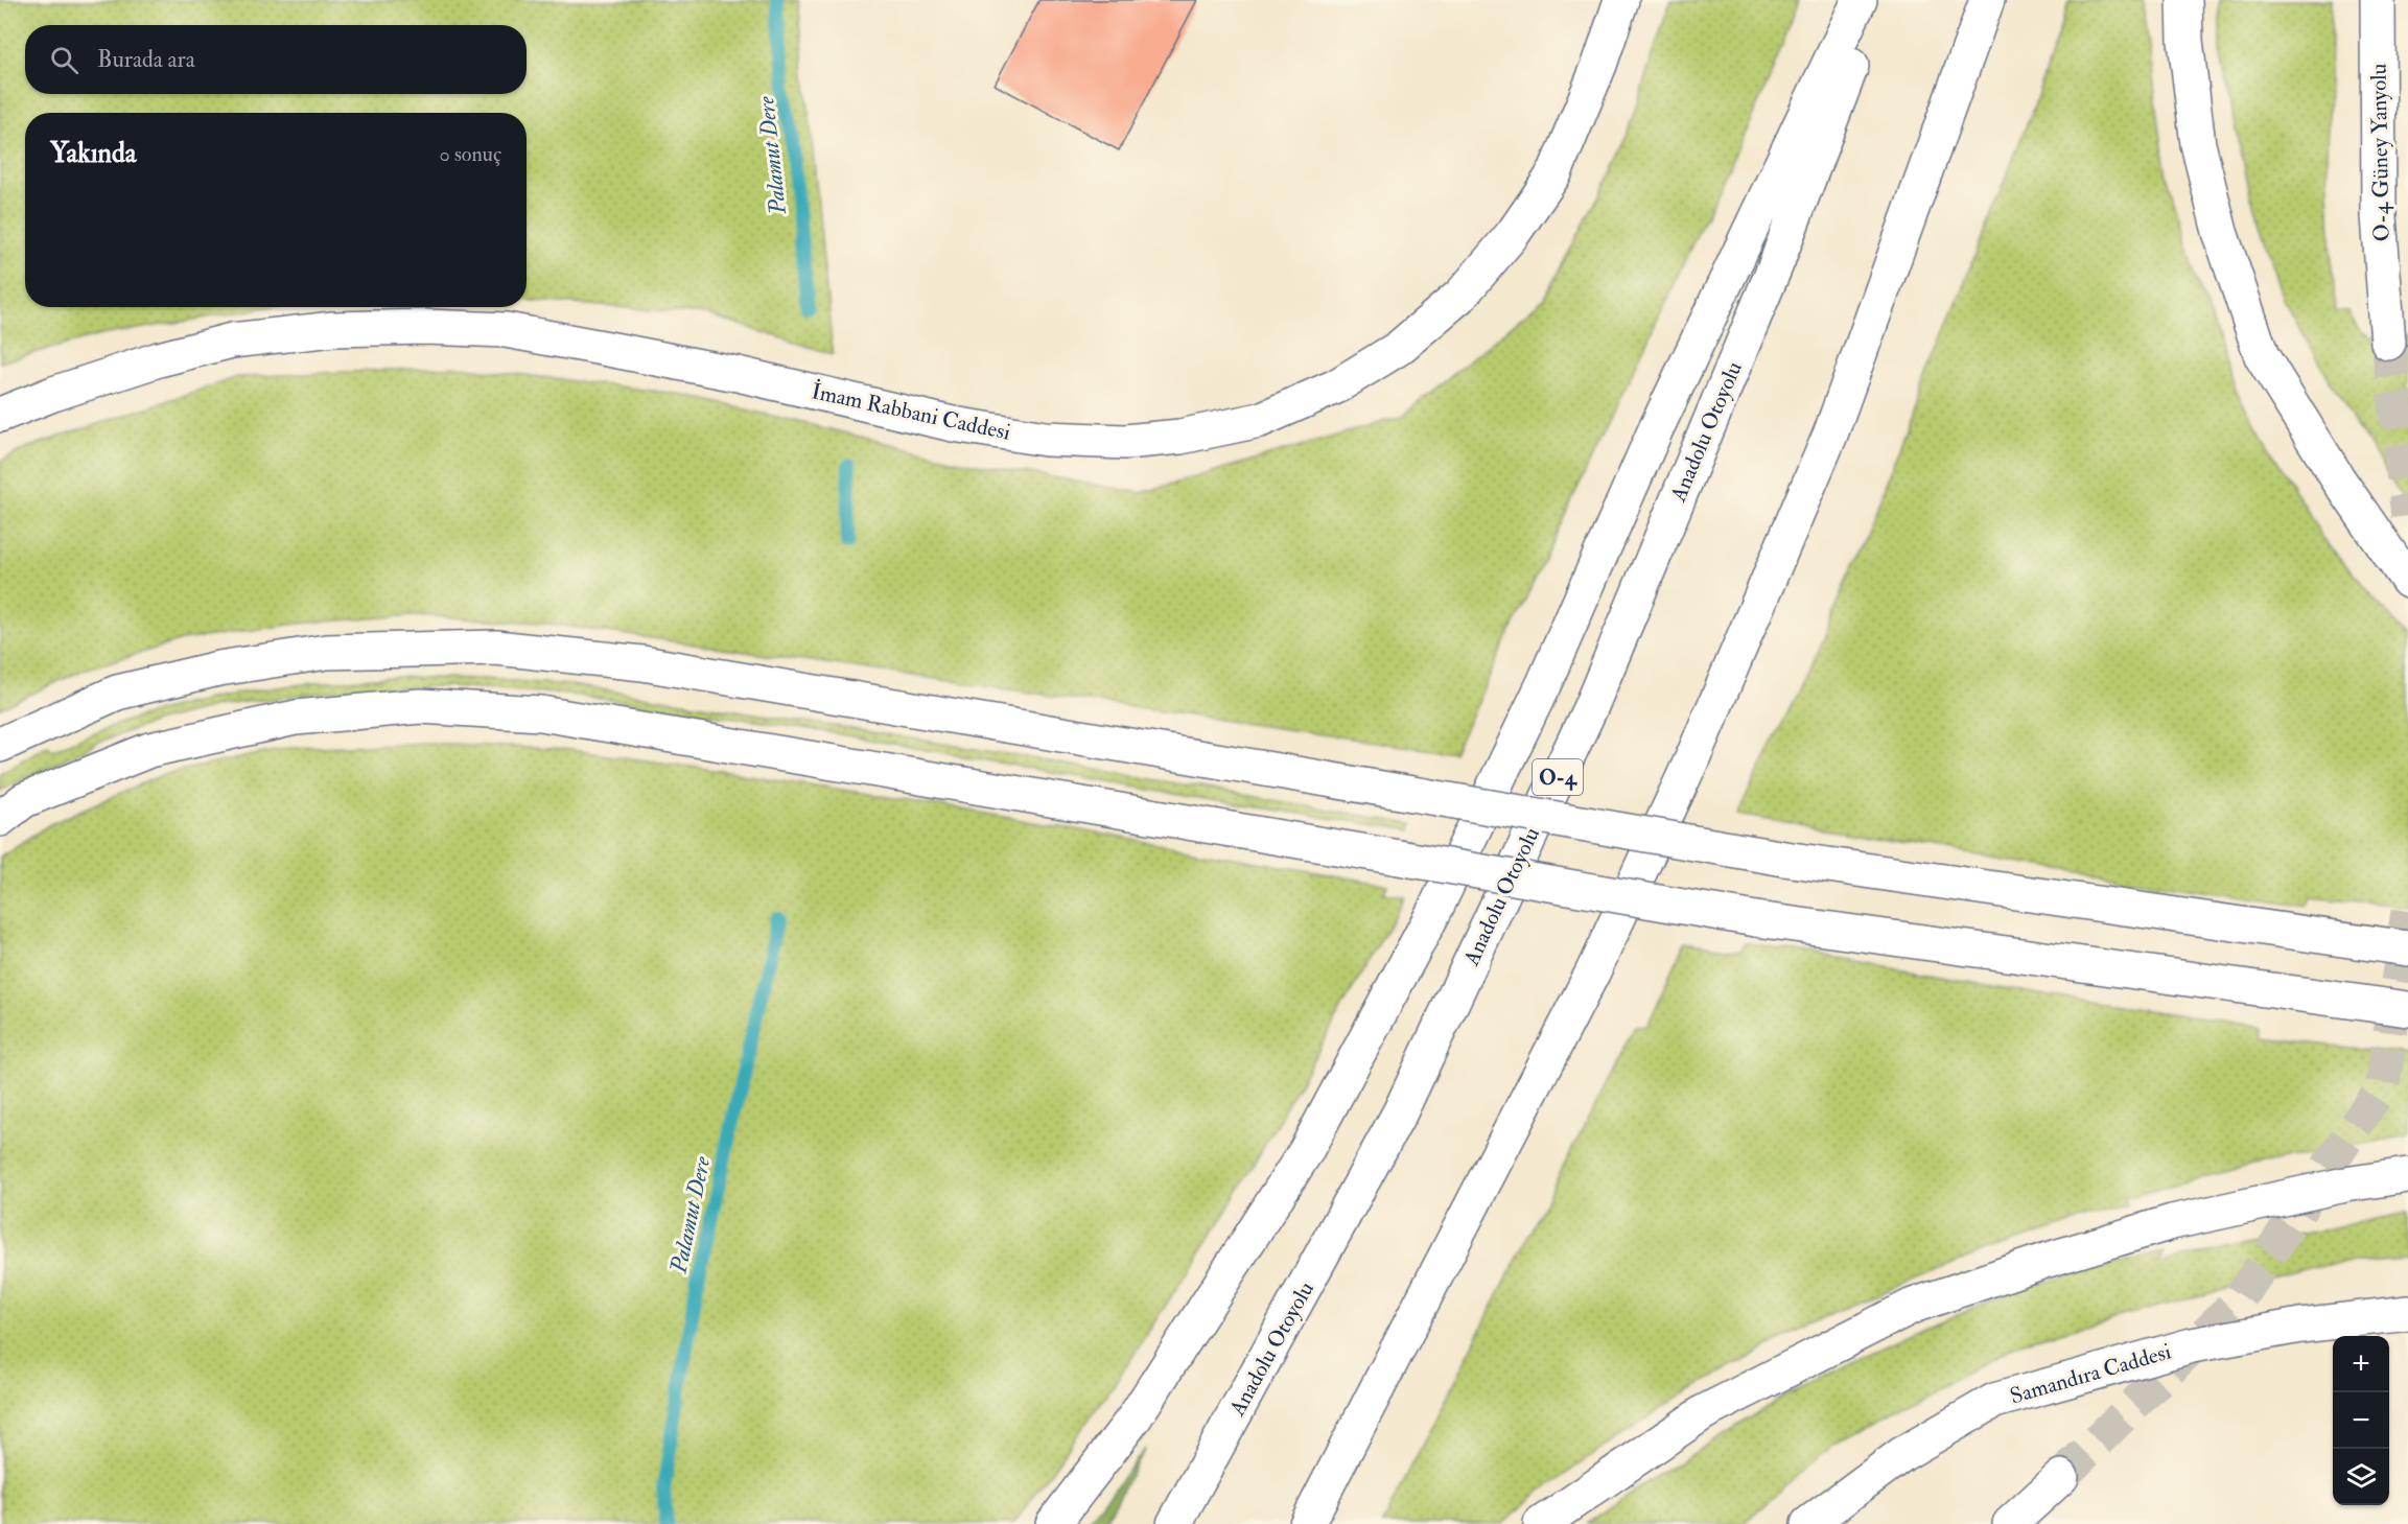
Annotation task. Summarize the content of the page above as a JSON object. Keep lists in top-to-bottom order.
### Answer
{
  "streets": {
    "main road": [
      "O-4 Güney Yanyolu",
      "İmam Rabbani Caddesi",
      "Anadolu Otoyolu",
      "O-4",
      "Samandıra Caddesi"
    ]
  },
  "water": ["Palamut Dere"],
  "page": {
    "search": "Burada ara",
    "heading": ["Yakında", "0 sonuç"],
    "map_buttons": ["+", "−"]
  }
}
